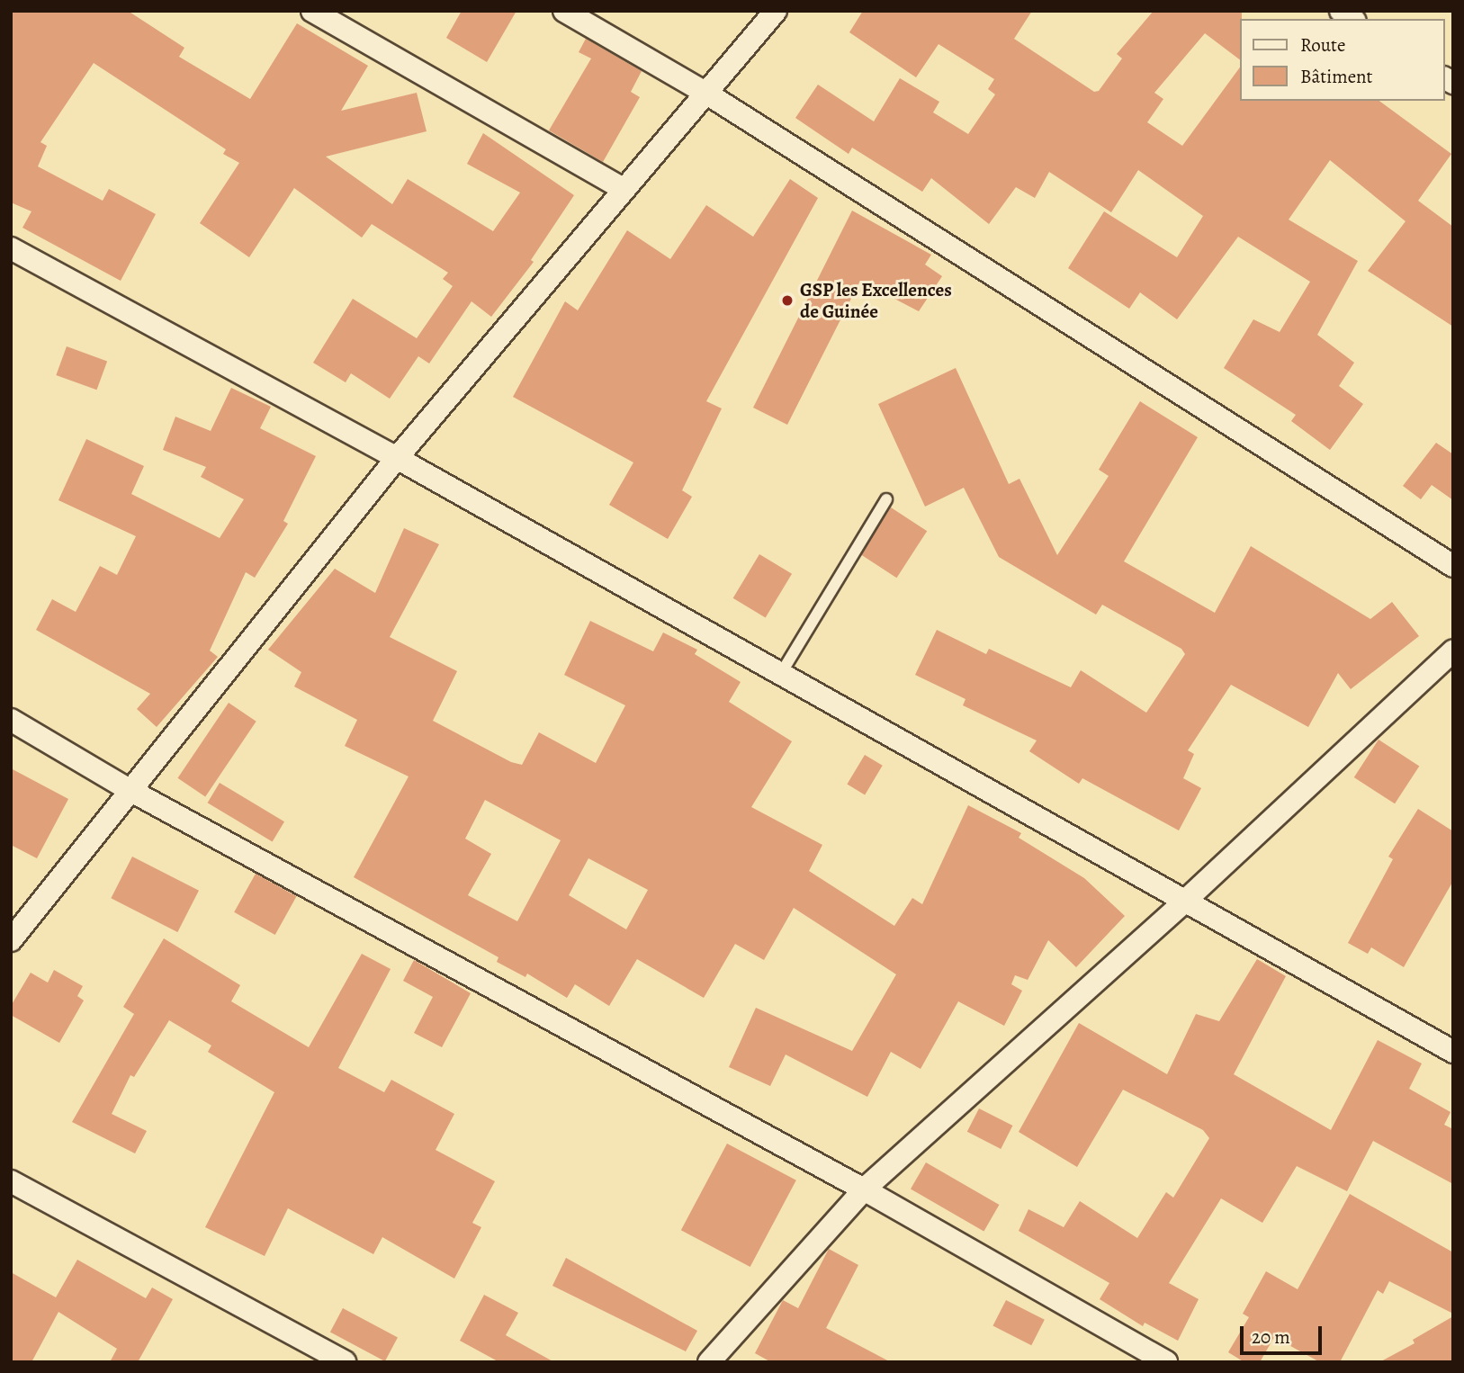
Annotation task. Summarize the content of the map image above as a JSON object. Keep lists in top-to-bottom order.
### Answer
{
  "places": ["GSP les Excellences de Guinée"],
  "legend": ["Route", "Bâtiment"],
  "scale_bar": "20 m"
}
